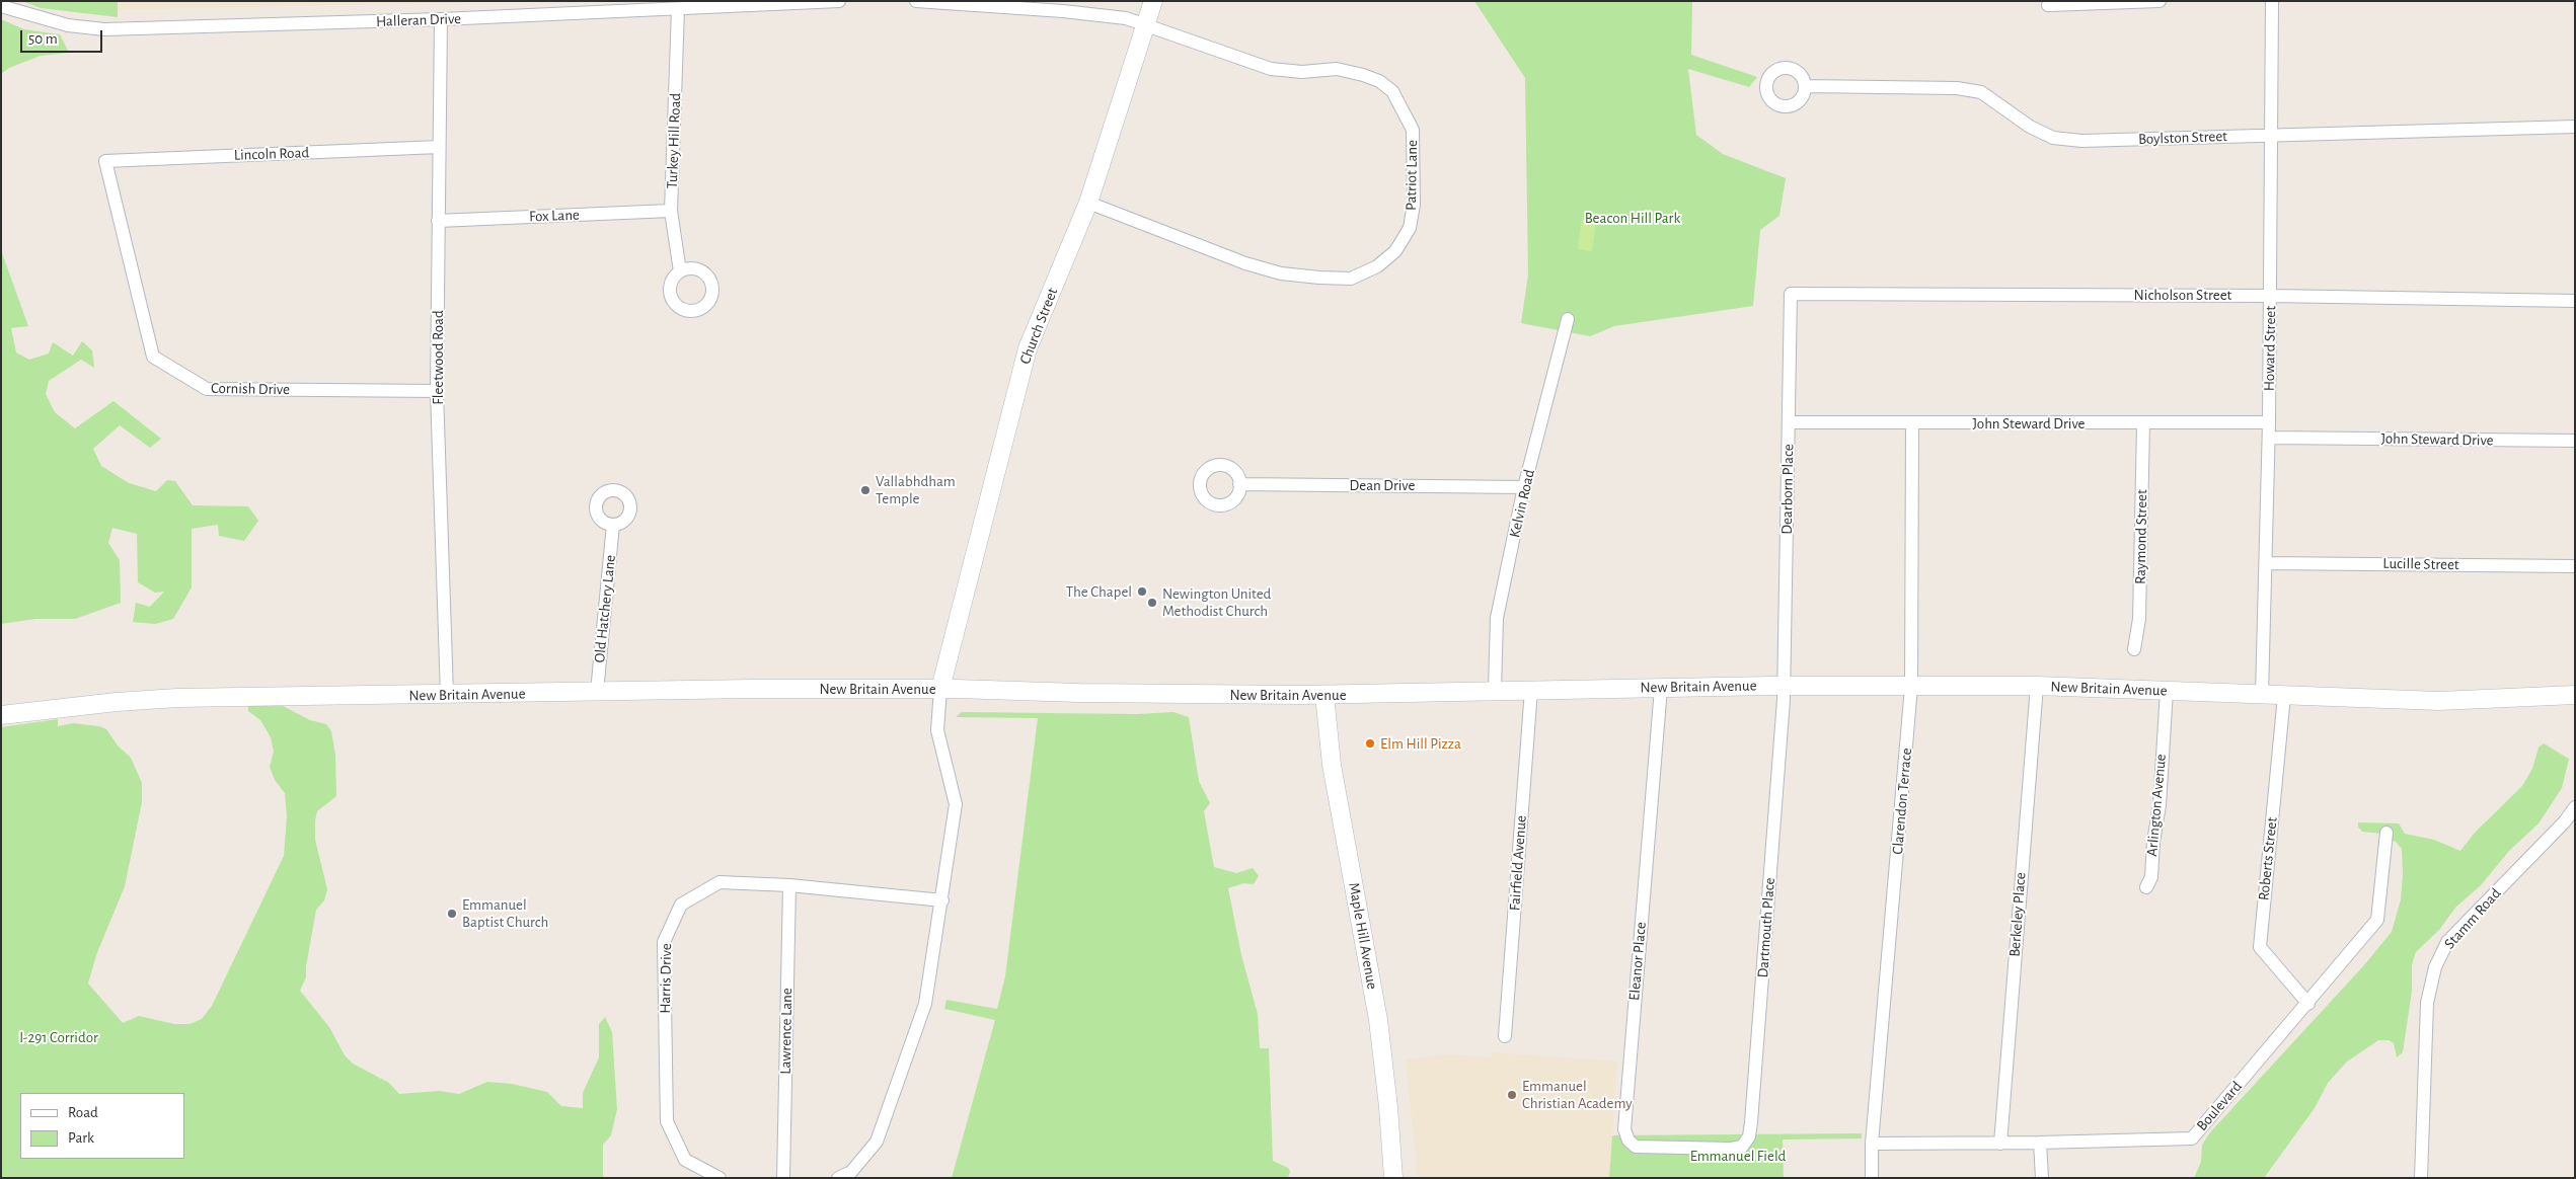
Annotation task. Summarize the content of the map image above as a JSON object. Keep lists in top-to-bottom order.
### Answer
{
  "streets": {
    "main road": ["Church Street", "New Britain Avenue", "Maple Hill Avenue"],
    "street": [
      "Halleran Drive",
      "Boylston Street",
      "Turkey Hill Road",
      "Lincoln Road",
      "Patriot Lane",
      "Fox Lane",
      "Nicholson Street",
      "Howard Street",
      "Fleetwood Road",
      "Cornish Drive",
      "John Steward Drive",
      "Dean Drive",
      "Dearborn Place",
      "Kelvin Road",
      "Raymond Street",
      "Lucille Street",
      "Old Hatchery Lane",
      "Clarendon Terrace",
      "Arlington Avenue",
      "Roberts Street",
      "Fairfield Avenue",
      "Berkeley Place",
      "Stamm Road",
      "Dartmouth Place",
      "Eleanor Place",
      "Harris Drive",
      "Lawrence Lane",
      "Boulevard"
    ]
  },
  "crossings": [
    ["Halleran Drive", "Turkey Hill Road"],
    ["Halleran Drive", "Fleetwood Road"],
    ["Boylston Street", "Howard Street"],
    ["Turkey Hill Road", "Fox Lane"],
    ["Lincoln Road", "Fleetwood Road"],
    ["Lincoln Road", "Cornish Drive"],
    ["Patriot Lane", "Church Street"],
    ["Fox Lane", "Fleetwood Road"],
    ["Nicholson Street", "Howard Street"],
    ["Nicholson Street", "Dearborn Place"],
    ["Church Street", "New Britain Avenue"],
    ["Howard Street", "John Steward Drive"],
    ["Howard Street", "Lucille Street"],
    ["Howard Street", "New Britain Avenue"],
    ["Fleetwood Road", "Cornish Drive"],
    ["Fleetwood Road", "New Britain Avenue"],
    ["John Steward Drive", "Dearborn Place"],
    ["John Steward Drive", "Raymond Street"],
    ["John Steward Drive", "Clarendon Terrace"],
    ["Dean Drive", "Kelvin Road"],
    ["Dearborn Place", "New Britain Avenue"],
    ["Dearborn Place", "Dartmouth Place"],
    ["Kelvin Road", "New Britain Avenue"],
    ["Old Hatchery Lane", "New Britain Avenue"],
    ["New Britain Avenue", "Clarendon Terrace"],
    ["New Britain Avenue", "Arlington Avenue"],
    ["New Britain Avenue", "Roberts Street"],
    ["New Britain Avenue", "Fairfield Avenue"],
    ["New Britain Avenue", "Berkeley Place"],
    ["New Britain Avenue", "Dartmouth Place"],
    ["New Britain Avenue", "Maple Hill Avenue"],
    ["New Britain Avenue", "Eleanor Place"],
    ["Clarendon Terrace", "Boulevard"],
    ["Roberts Street", "Boulevard"],
    ["Berkeley Place", "Boulevard"],
    ["Dartmouth Place", "Eleanor Place"],
    ["Harris Drive", "Lawrence Lane"]
  ],
  "parks": ["Beacon Hill Park", "I-291 Corridor", "Emmanuel Field"],
  "places": [
    "Vallabhdham Temple",
    "The Chapel",
    "Newington United Methodist Church",
    "Elm Hill Pizza",
    "Emmanuel Baptist Church",
    "Emmanuel Christian Academy"
  ],
  "legend": ["Road", "Park"],
  "scale_bar": "50 m"
}
